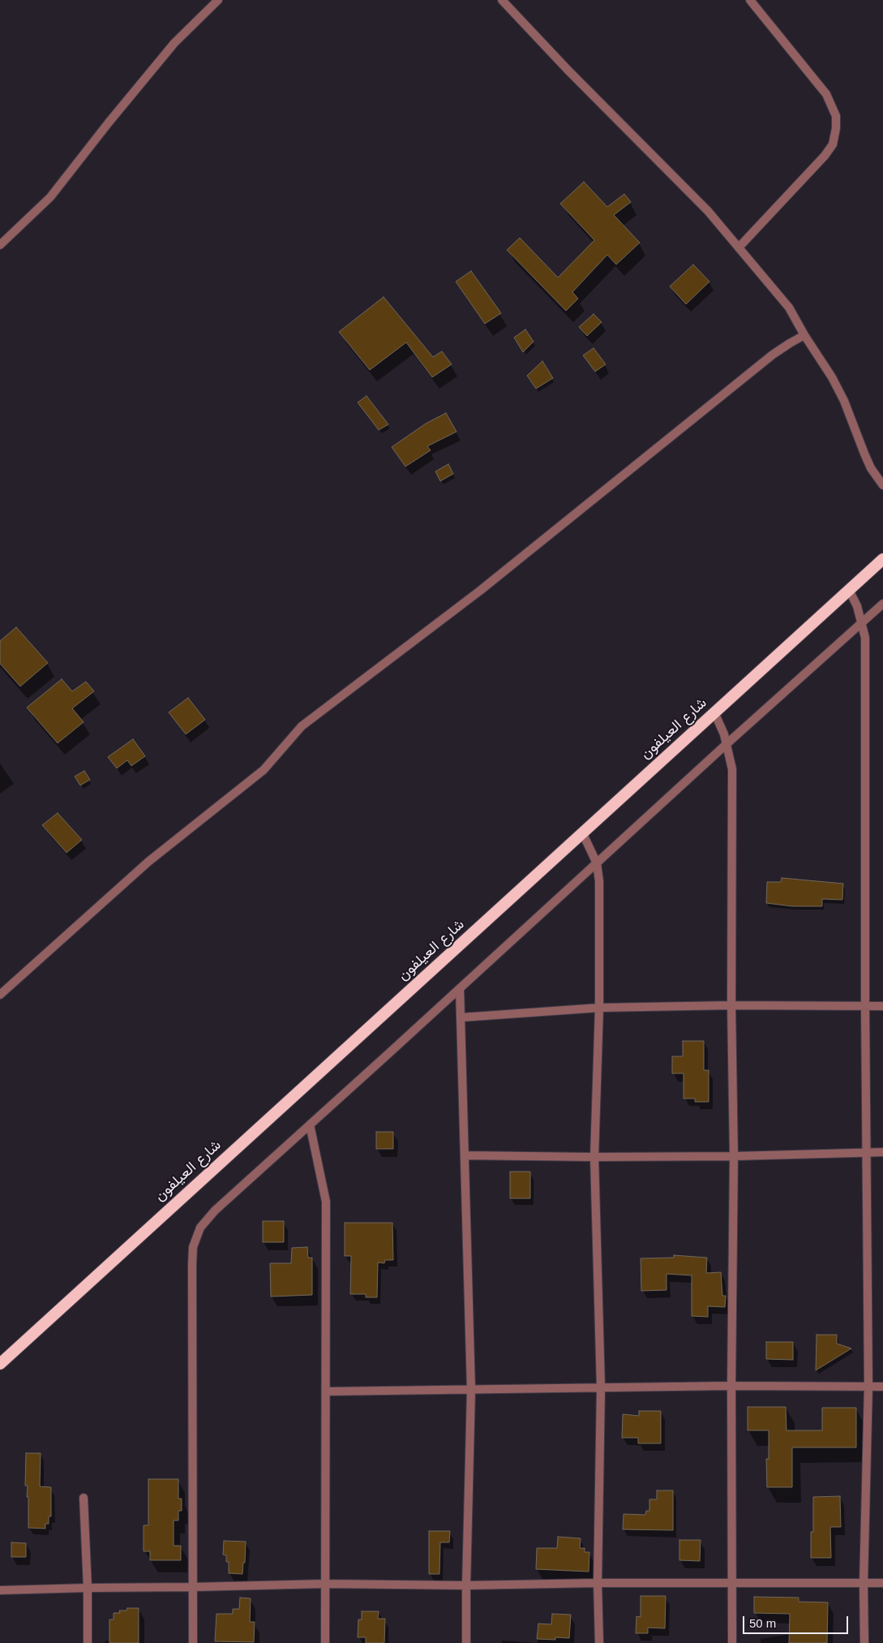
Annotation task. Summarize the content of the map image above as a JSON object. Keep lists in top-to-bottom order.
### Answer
{
  "streets": {
    "highway": ["شارع العيلفون"]
  },
  "scale_bar": "50 m"
}
